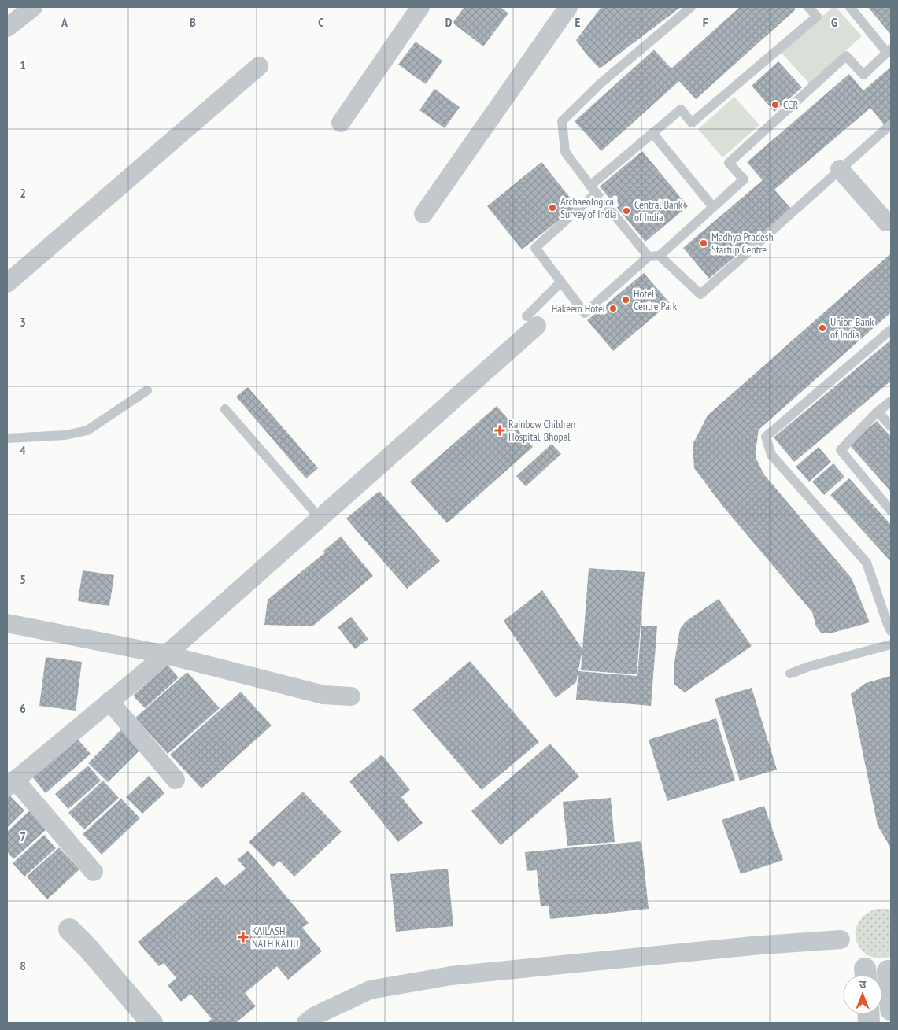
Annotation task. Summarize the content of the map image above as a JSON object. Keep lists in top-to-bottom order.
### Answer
{
  "places": {
    "other": [
      "CCR",
      "Archaeological Survey of India",
      "Central Bank of India",
      "Madhya Pradesh Startup Centre",
      "Hotel Centre Park",
      "Hakeem Hotel",
      "Union Bank of India"
    ],
    "health": ["Rainbow Children Hospital, Bhopal", "KAILASH NATH KATJU"]
  },
  "north": "top",
  "grid": {
    "columns": [
      "A",
      "B",
      "C",
      "D",
      "E",
      "F",
      "G"
    ],
    "rows": [
      "1",
      "2",
      "3",
      "4",
      "5",
      "6",
      "7",
      "8"
    ]
  }
}
